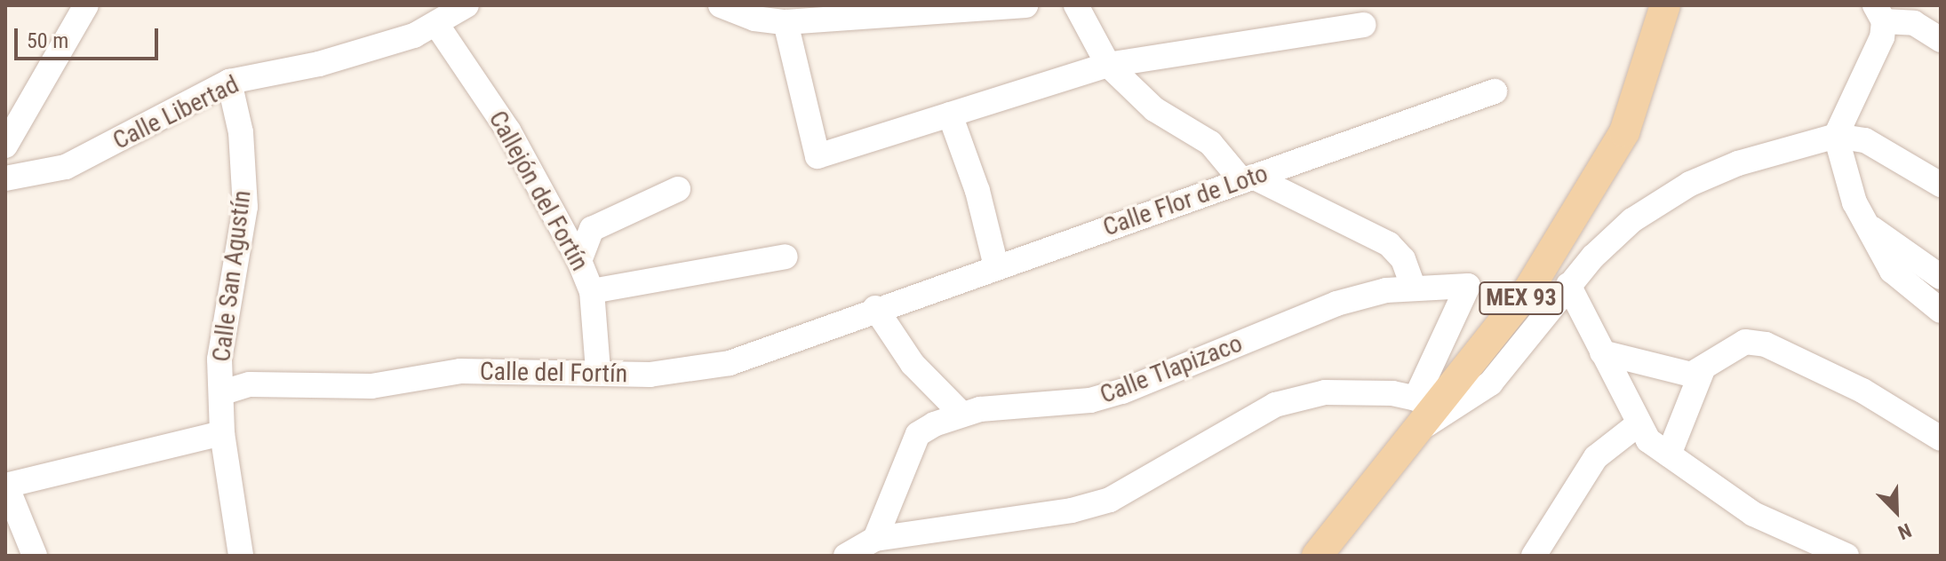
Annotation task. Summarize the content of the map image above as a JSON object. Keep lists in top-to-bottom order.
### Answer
{
  "streets": {
    "main road": ["MEX 93"],
    "street": [
      "Calle Libertad",
      "Callejón del Fortín",
      "Calle Flor de Loto",
      "Calle San Agustín",
      "Calle Tlapizaco",
      "Calle del Fortín"
    ]
  },
  "crossings": [
    ["Calle Libertad", "Callejón del Fortín"],
    ["Calle Libertad", "Calle San Agustín"],
    ["Callejón del Fortín", "Calle del Fortín"],
    ["Calle Flor de Loto", "Calle del Fortín"],
    ["Calle San Agustín", "Calle del Fortín"],
    ["MEX 93", "Calle Tlapizaco"]
  ],
  "scale_bar": "50 m",
  "north": "bottom right"
}
